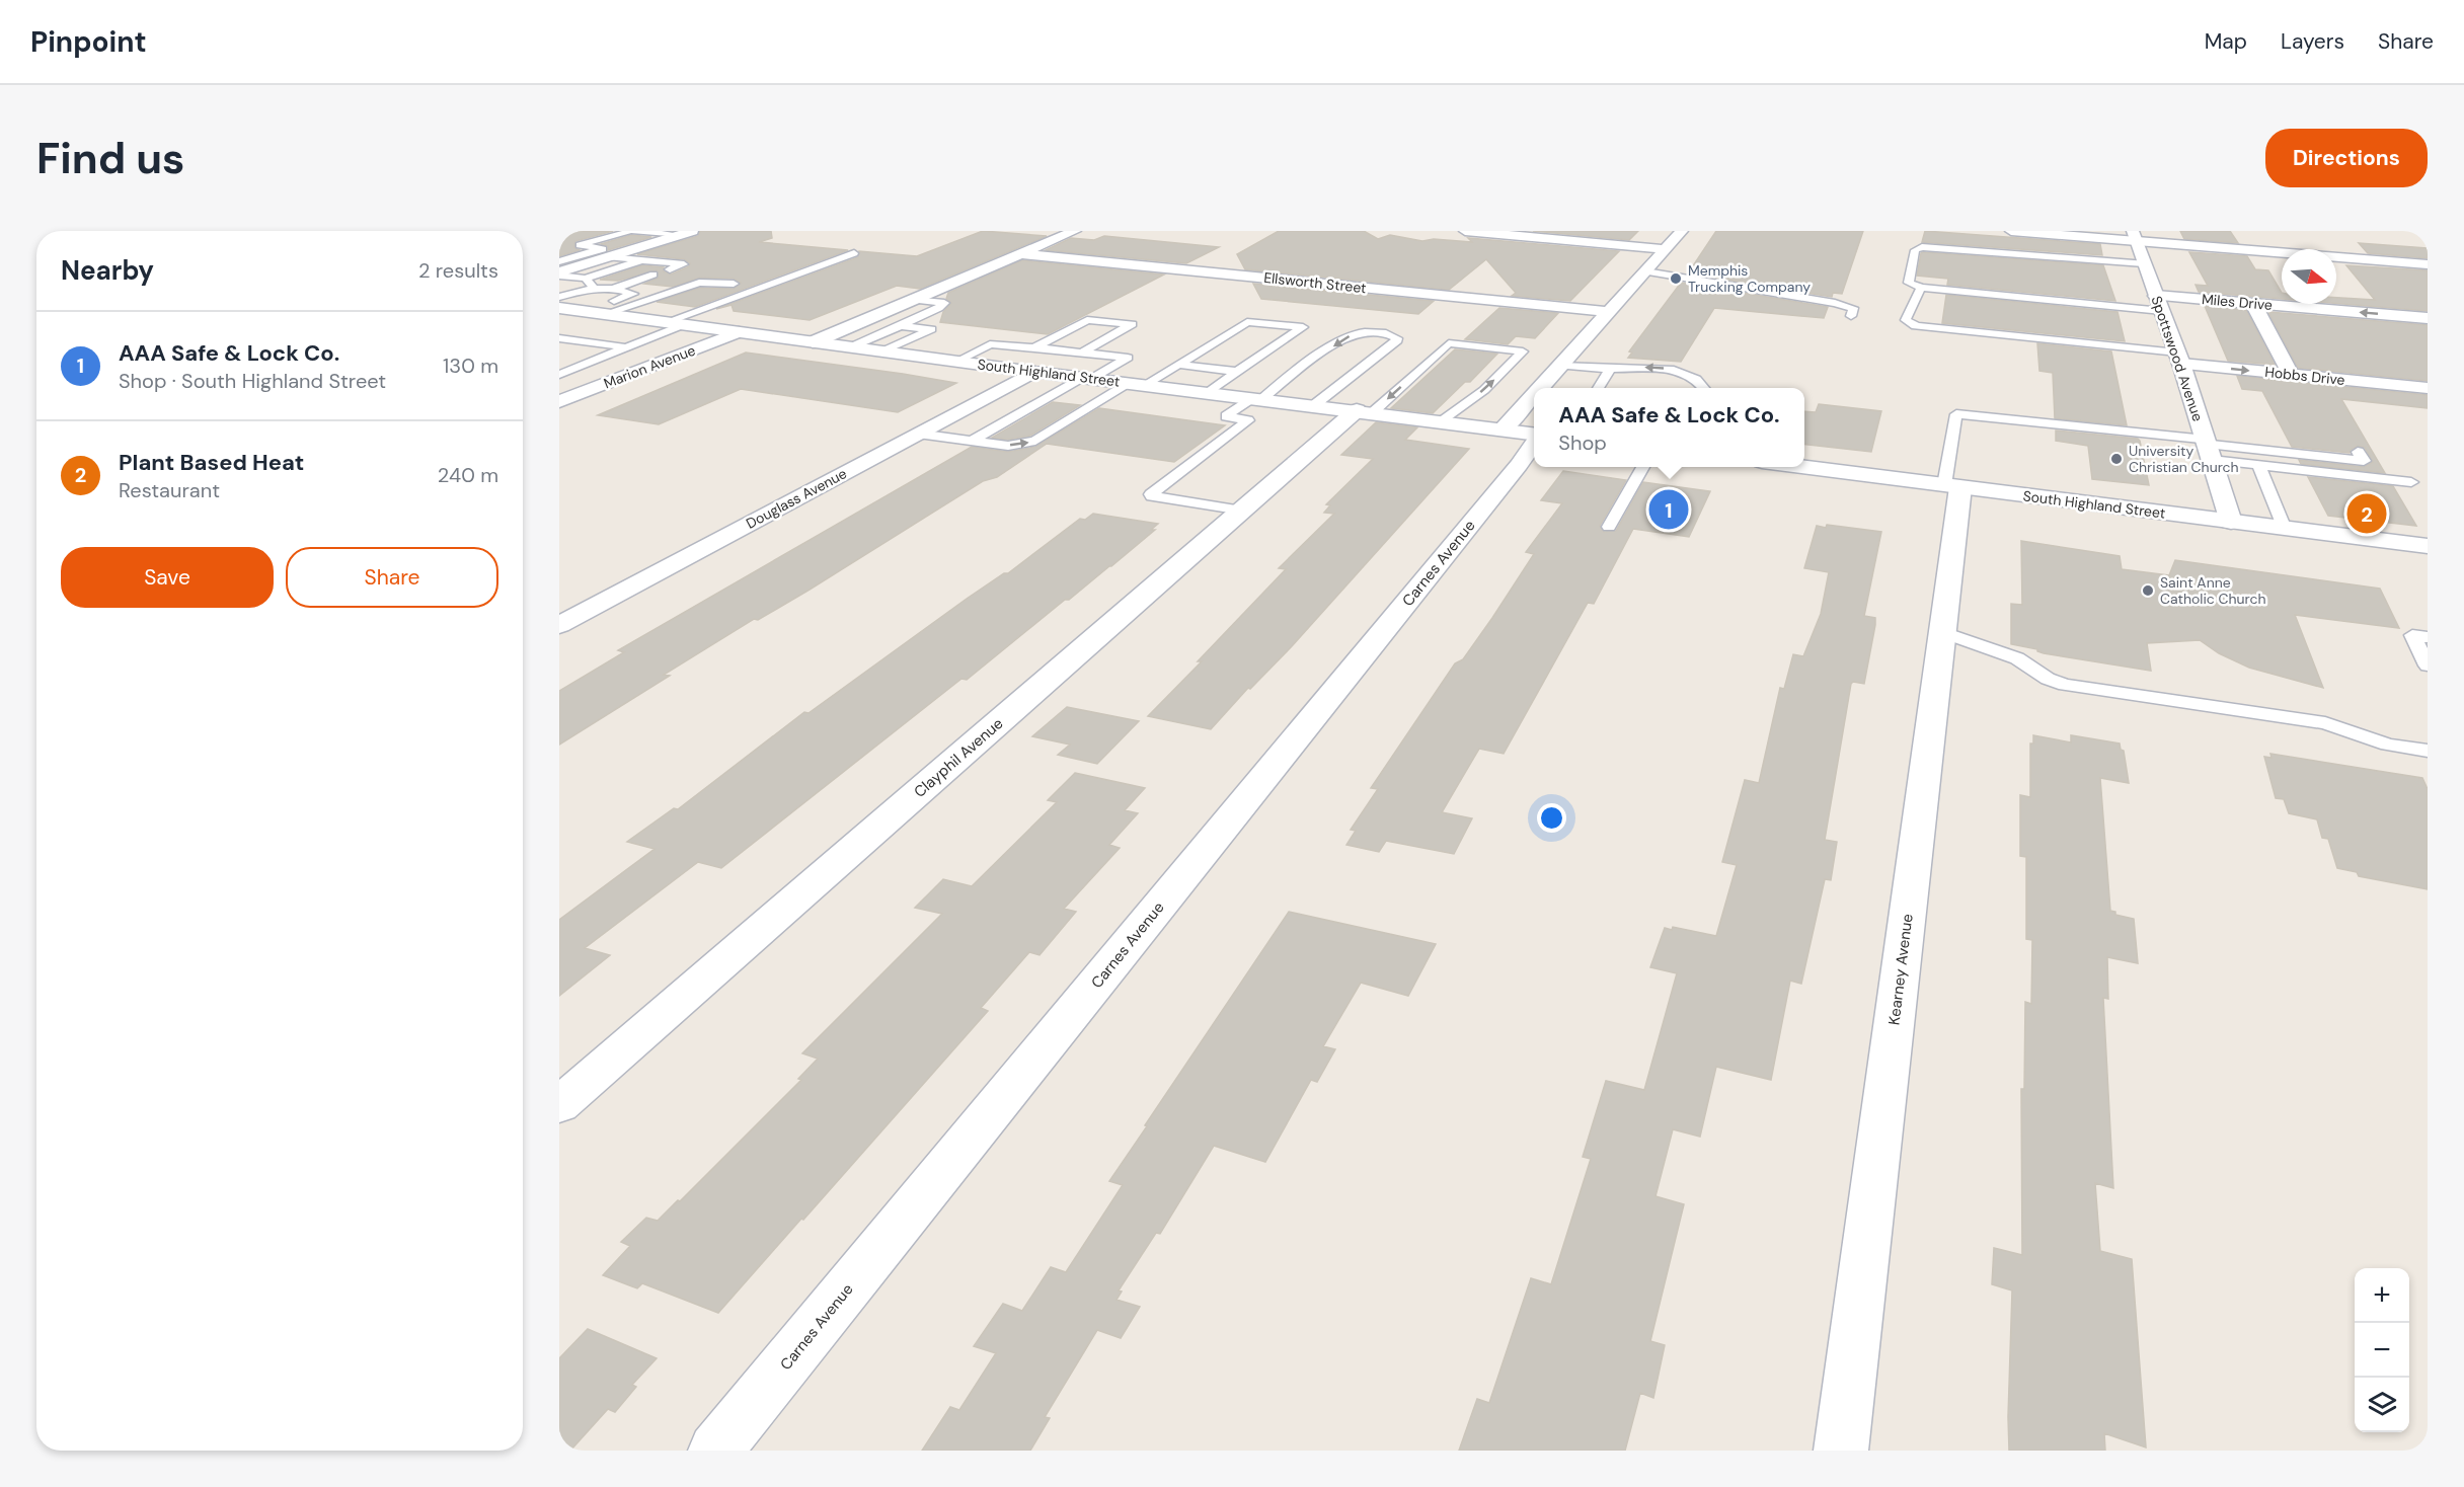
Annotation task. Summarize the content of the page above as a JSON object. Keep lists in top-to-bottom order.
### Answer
{
  "streets": {
    "street": [
      "Ellsworth Street",
      "Miles Drive",
      "Spottswood Avenue",
      "Marion Avenue",
      "South Highland Street",
      "Hobbs Drive",
      "Douglass Avenue",
      "Carnes Avenue",
      "Clayphil Avenue",
      "Kearney Avenue"
    ]
  },
  "crossings": [
    ["Miles Drive", "Spottswood Avenue"],
    ["Spottswood Avenue", "South Highland Street"],
    ["Spottswood Avenue", "Hobbs Drive"],
    ["Marion Avenue", "South Highland Street"],
    ["South Highland Street", "Douglass Avenue"],
    ["South Highland Street", "Clayphil Avenue"],
    ["South Highland Street", "Kearney Avenue"]
  ],
  "places": ["Memphis Trucking Company", "University Christian Church", "Saint Anne Catholic Church"],
  "north": "right",
  "page": {
    "header": "Pinpoint",
    "nav": ["Map", "Layers", "Share"],
    "buttons": [
      "Directions",
      ["Save", "Share"]
    ],
    "title": "Find us",
    "heading": ["Nearby", "2 results"],
    "list": [
      {
        "mark": "1",
        "name": "AAA Safe & Lock Co.",
        "note": "Shop · South Highland Street",
        "value": "130 m"
      },
      {
        "mark": "2",
        "name": "Plant Based Heat",
        "note": "Restaurant",
        "value": "240 m"
      }
    ],
    "popup": ["AAA Safe & Lock Co.", "Shop"],
    "pins": ["1", "2"],
    "map_buttons": ["+", "−"]
  }
}
